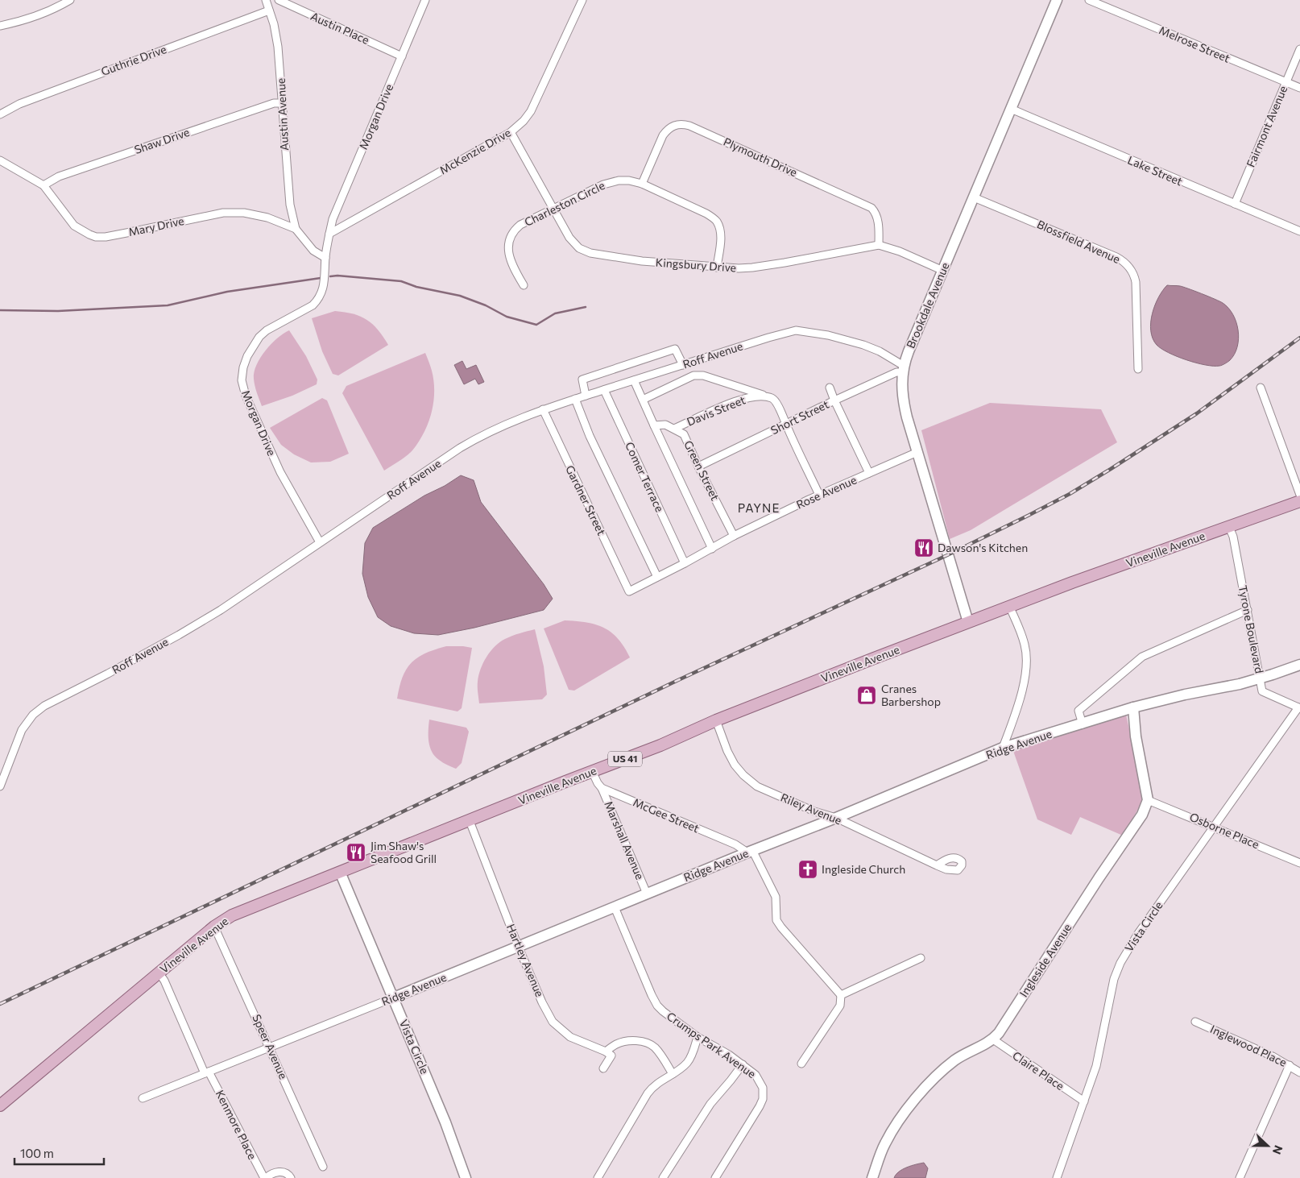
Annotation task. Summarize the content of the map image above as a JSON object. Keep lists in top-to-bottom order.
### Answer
{
  "streets": {
    "main road": ["Vineville Avenue", "US 41"],
    "street": [
      "Austin Place",
      "Melrose Street",
      "Guthrie Drive",
      "Austin Avenue",
      "Morgan Drive",
      "Fairmont Avenue",
      "Shaw Drive",
      "McKenzie Drive",
      "Plymouth Drive",
      "Lake Street",
      "Charleston Circle",
      "Mary Drive",
      "Blossfield Avenue",
      "Kingsbury Drive",
      "Brookdale Avenue",
      "Roff Avenue",
      "Davis Street",
      "Short Street",
      "Green Street",
      "Comer Terrace",
      "Rose Avenue",
      "Gardner Street",
      "Tyrone Boulevard",
      "Ridge Avenue",
      "Riley Avenue",
      "McGee Street",
      "Osborne Place",
      "Marshall Avenue",
      "Vista Circle",
      "Hartley Avenue",
      "Ingleside Avenue",
      "Crumps Park Avenue",
      "Inglewood Place",
      "Speer Avenue",
      "Claire Place",
      "Kenmore Place"
    ]
  },
  "crossings": [
    ["Austin Place", "Morgan Drive"],
    ["Melrose Street", "Fairmont Avenue"],
    ["Guthrie Drive", "Austin Avenue"],
    ["Austin Avenue", "Shaw Drive"],
    ["Austin Avenue", "Mary Drive"],
    ["Morgan Drive", "McKenzie Drive"],
    ["Morgan Drive", "Roff Avenue"],
    ["Fairmont Avenue", "Lake Street"],
    ["Shaw Drive", "Mary Drive"],
    ["McKenzie Drive", "Kingsbury Drive"],
    ["Plymouth Drive", "Charleston Circle"],
    ["Plymouth Drive", "Kingsbury Drive"],
    ["Lake Street", "Brookdale Avenue"],
    ["Charleston Circle", "Kingsbury Drive"],
    ["Blossfield Avenue", "Brookdale Avenue"],
    ["Kingsbury Drive", "Brookdale Avenue"],
    ["Brookdale Avenue", "Roff Avenue"],
    ["Brookdale Avenue", "Short Street"],
    ["Brookdale Avenue", "Rose Avenue"],
    ["Brookdale Avenue", "Vineville Avenue"],
    ["Roff Avenue", "Short Street"],
    ["Roff Avenue", "Comer Terrace"],
    ["Roff Avenue", "Gardner Street"],
    ["Davis Street", "Green Street"],
    ["Short Street", "Green Street"],
    ["Green Street", "Rose Avenue"],
    ["Comer Terrace", "Rose Avenue"],
    ["Rose Avenue", "Gardner Street"],
    ["Vineville Avenue", "Tyrone Boulevard"],
    ["Vineville Avenue", "Riley Avenue"],
    ["Vineville Avenue", "Vista Circle"],
    ["Vineville Avenue", "Hartley Avenue"],
    ["Vineville Avenue", "Speer Avenue"],
    ["Vineville Avenue", "Kenmore Place"],
    ["Tyrone Boulevard", "Ridge Avenue"],
    ["Tyrone Boulevard", "Vista Circle"],
    ["Ridge Avenue", "Riley Avenue"],
    ["Ridge Avenue", "McGee Street"],
    ["Ridge Avenue", "Marshall Avenue"],
    ["Ridge Avenue", "Vista Circle"],
    ["Ridge Avenue", "Hartley Avenue"],
    ["Ridge Avenue", "Crumps Park Avenue"],
    ["Ridge Avenue", "Speer Avenue"],
    ["Ridge Avenue", "Kenmore Place"],
    ["McGee Street", "Marshall Avenue"],
    ["Osborne Place", "Vista Circle"],
    ["Osborne Place", "Ingleside Avenue"],
    ["Vista Circle", "Claire Place"],
    ["Ingleside Avenue", "Claire Place"]
  ],
  "districts": ["PAYNE"],
  "places": {
    "restaurant": ["Dawson's Kitchen", "Jim Shaw's Seafood Grill"],
    "shop": ["Cranes Barbershop"],
    "church": ["Ingleside Church"]
  },
  "scale_bar": "100 m",
  "north": "right"
}
